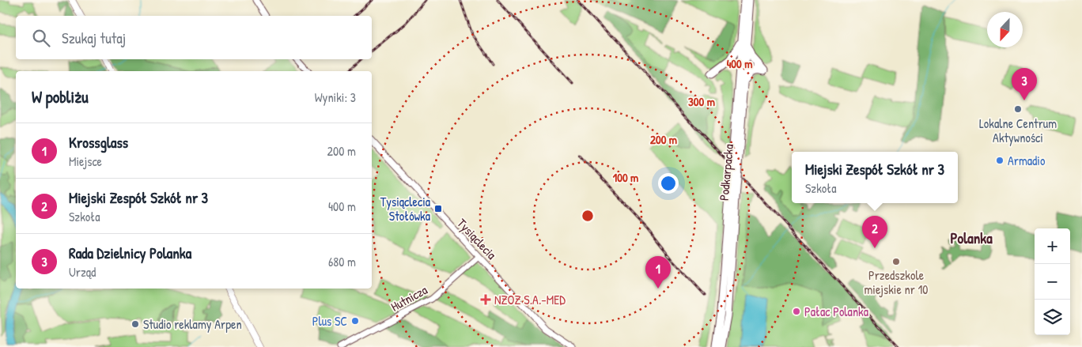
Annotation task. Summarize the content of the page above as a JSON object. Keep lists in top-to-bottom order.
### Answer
{
  "streets": {
    "main road": ["Podkarpacka"],
    "street": ["Tysiąclecia", "Hutnicza"]
  },
  "crossings": [
    ["Tysiąclecia", "Hutnicza"]
  ],
  "districts": ["Polanka"],
  "places": {
    "other": [
      "Lokalne Centrum Aktywności",
      "Armadio",
      "Przedszkole miejskie nr 10",
      "Pałac Polanka",
      "Plus SC",
      "Studio reklamy Arpen"
    ],
    "transit": ["Tysiąclecia Stołówka"],
    "health": ["NZOZ S.A.-MED"]
  },
  "north": "bottom",
  "page": {
    "search": "Szukaj tutaj",
    "pins": ["3", "2", "1"],
    "heading": ["W pobliżu", "Wyniki: 3"],
    "list": [
      {
        "mark": "1",
        "name": "Krossglass",
        "note": "Miejsce",
        "value": "200 m"
      },
      {
        "mark": "2",
        "name": "Miejski Zespół Szkół nr 3",
        "note": "Szkoła",
        "value": "400 m"
      },
      {
        "mark": "3",
        "name": "Rada Dzielnicy Polanka",
        "note": "Urząd",
        "value": "680 m"
      }
    ],
    "popup": ["Miejski Zespół Szkół nr 3", "Szkoła"],
    "map_buttons": ["+", "−"]
  },
  "rings": [
    "400 m",
    "300 m",
    "200 m",
    "100 m"
  ]
}
